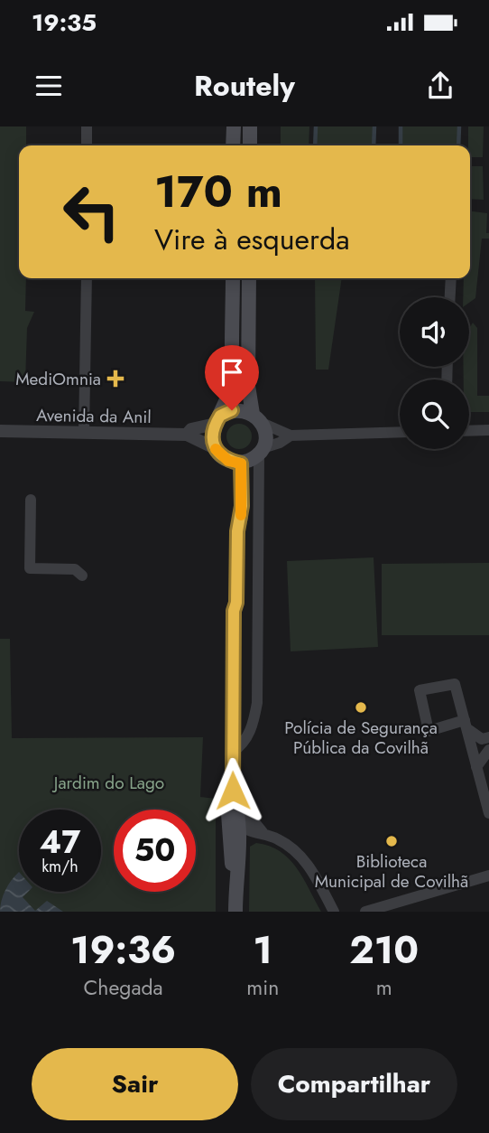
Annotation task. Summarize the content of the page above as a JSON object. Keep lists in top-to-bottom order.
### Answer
{
  "streets": {
    "street": ["Avenida da Anil"]
  },
  "parks": ["Jardim do Lago"],
  "places": {
    "health": ["MediOmnia"],
    "other": ["Polícia de Segurança Pública da Covilhã", "Biblioteca Municipal de Covilhã"]
  },
  "page": {
    "status": "19:35",
    "header": "Routely",
    "turn": ["170 m", "Vire à esquerda"],
    "speed": "47 km/h",
    "limit": "50",
    "eta": [
      "19:36",
      "Chegada",
      "1",
      "min",
      "210",
      "m"
    ],
    "buttons": ["Sair", "Compartilhar"]
  }
}
